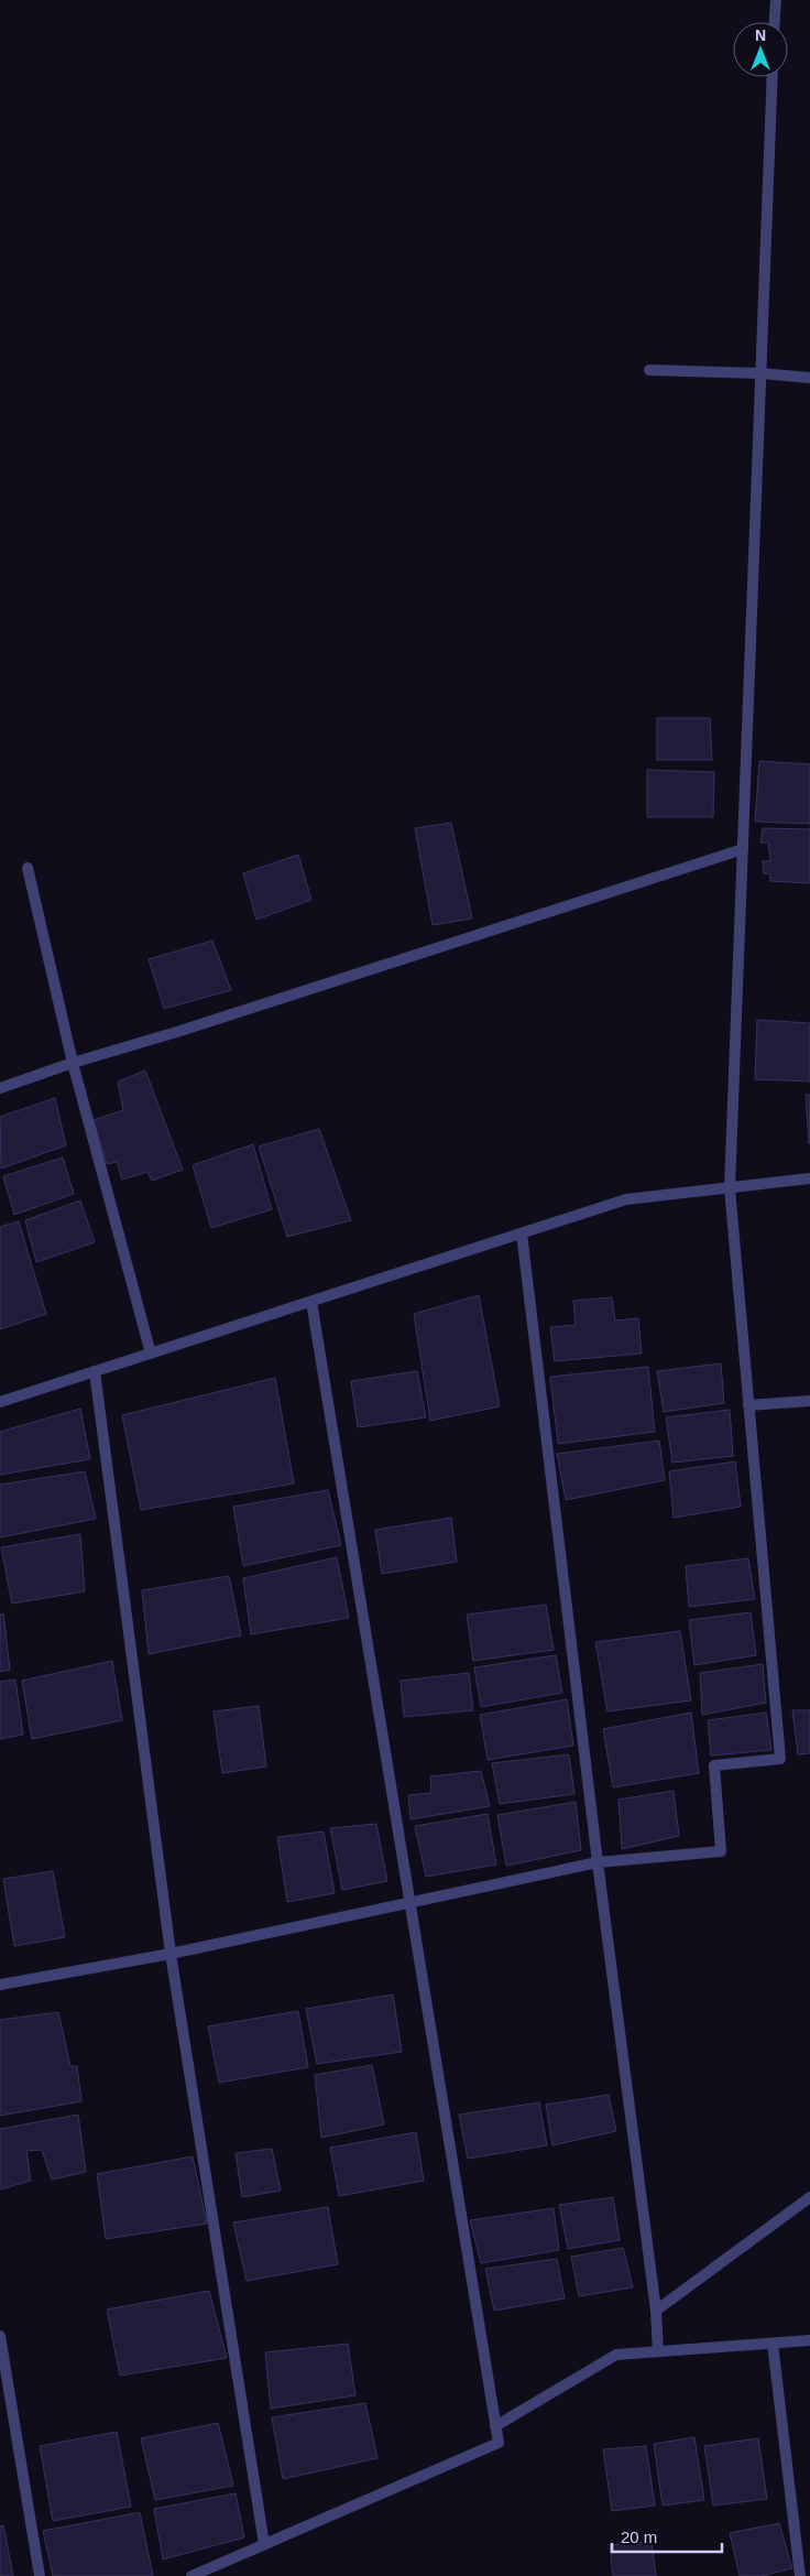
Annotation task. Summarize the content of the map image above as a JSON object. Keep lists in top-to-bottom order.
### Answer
{
  "scale_bar": "20 m",
  "north": "top"
}
